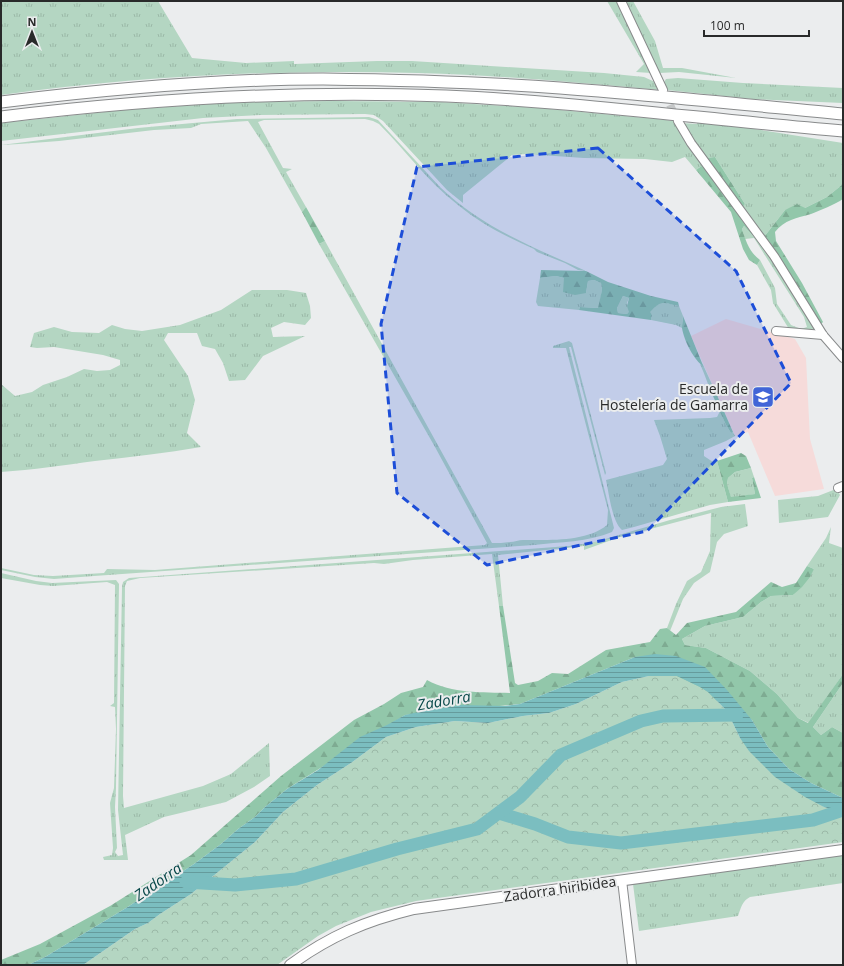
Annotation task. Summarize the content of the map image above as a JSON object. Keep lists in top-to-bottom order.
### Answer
{
  "streets": {
    "main road": ["Zadorra hiribidea"]
  },
  "water": ["Zadorra"],
  "places": {
    "school or university": ["Escuela de Hostelería de Gamarra"]
  },
  "scale_bar": "100 m",
  "north": "top"
}
